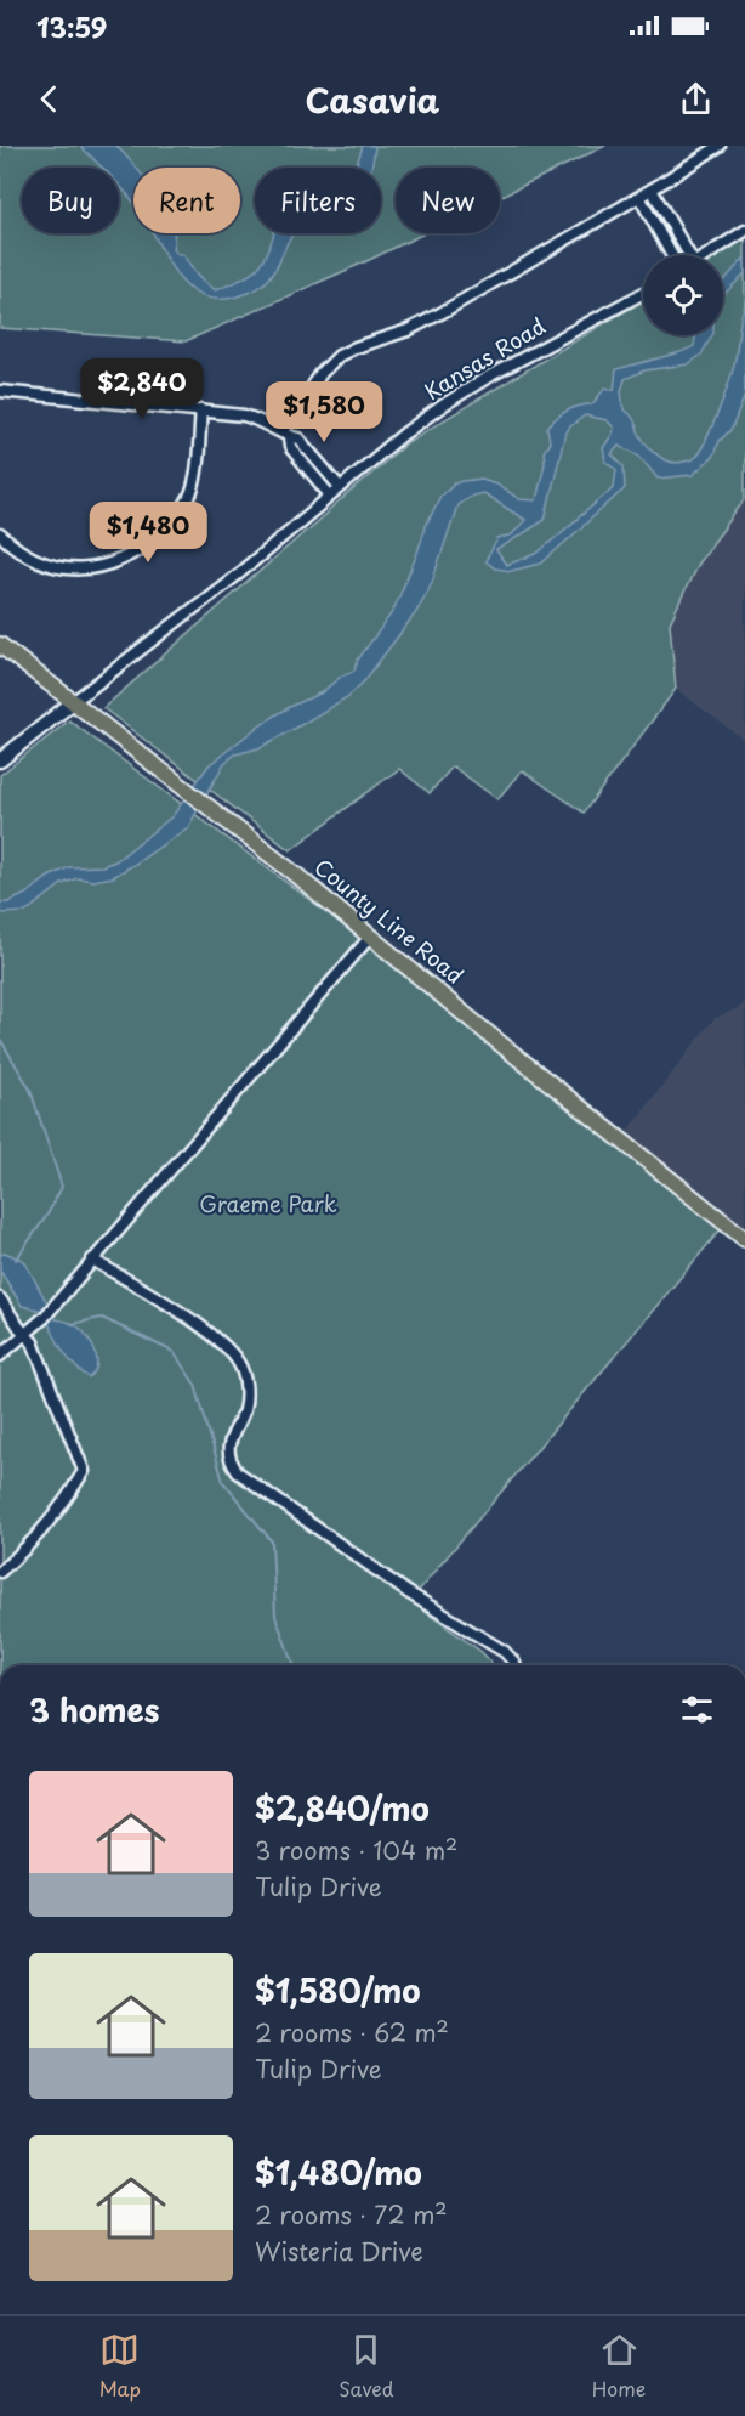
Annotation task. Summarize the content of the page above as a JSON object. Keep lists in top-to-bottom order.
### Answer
{
  "streets": {
    "main road": ["County Line Road"],
    "street": ["Kansas Road"]
  },
  "crossings": [
    ["Kansas Road", "County Line Road"]
  ],
  "parks": ["Graeme Park"],
  "page": {
    "status": "13:59",
    "header": "Casavia",
    "chip": [
      "Buy",
      "Rent",
      "Filters",
      "New"
    ],
    "price": ["$2,840", "$1,580", "$1,480"],
    "heading": "3 homes",
    "list": [
      {
        "name": "$2,840/mo",
        "note": "3 rooms · 104 m² · Tulip Drive"
      },
      {
        "name": "$1,580/mo",
        "note": "2 rooms · 62 m² · Tulip Drive"
      },
      {
        "name": "$1,480/mo",
        "note": "2 rooms · 72 m² · Wisteria Drive"
      }
    ],
    "tabs": ["Map", "Saved", "Home"]
  }
}
